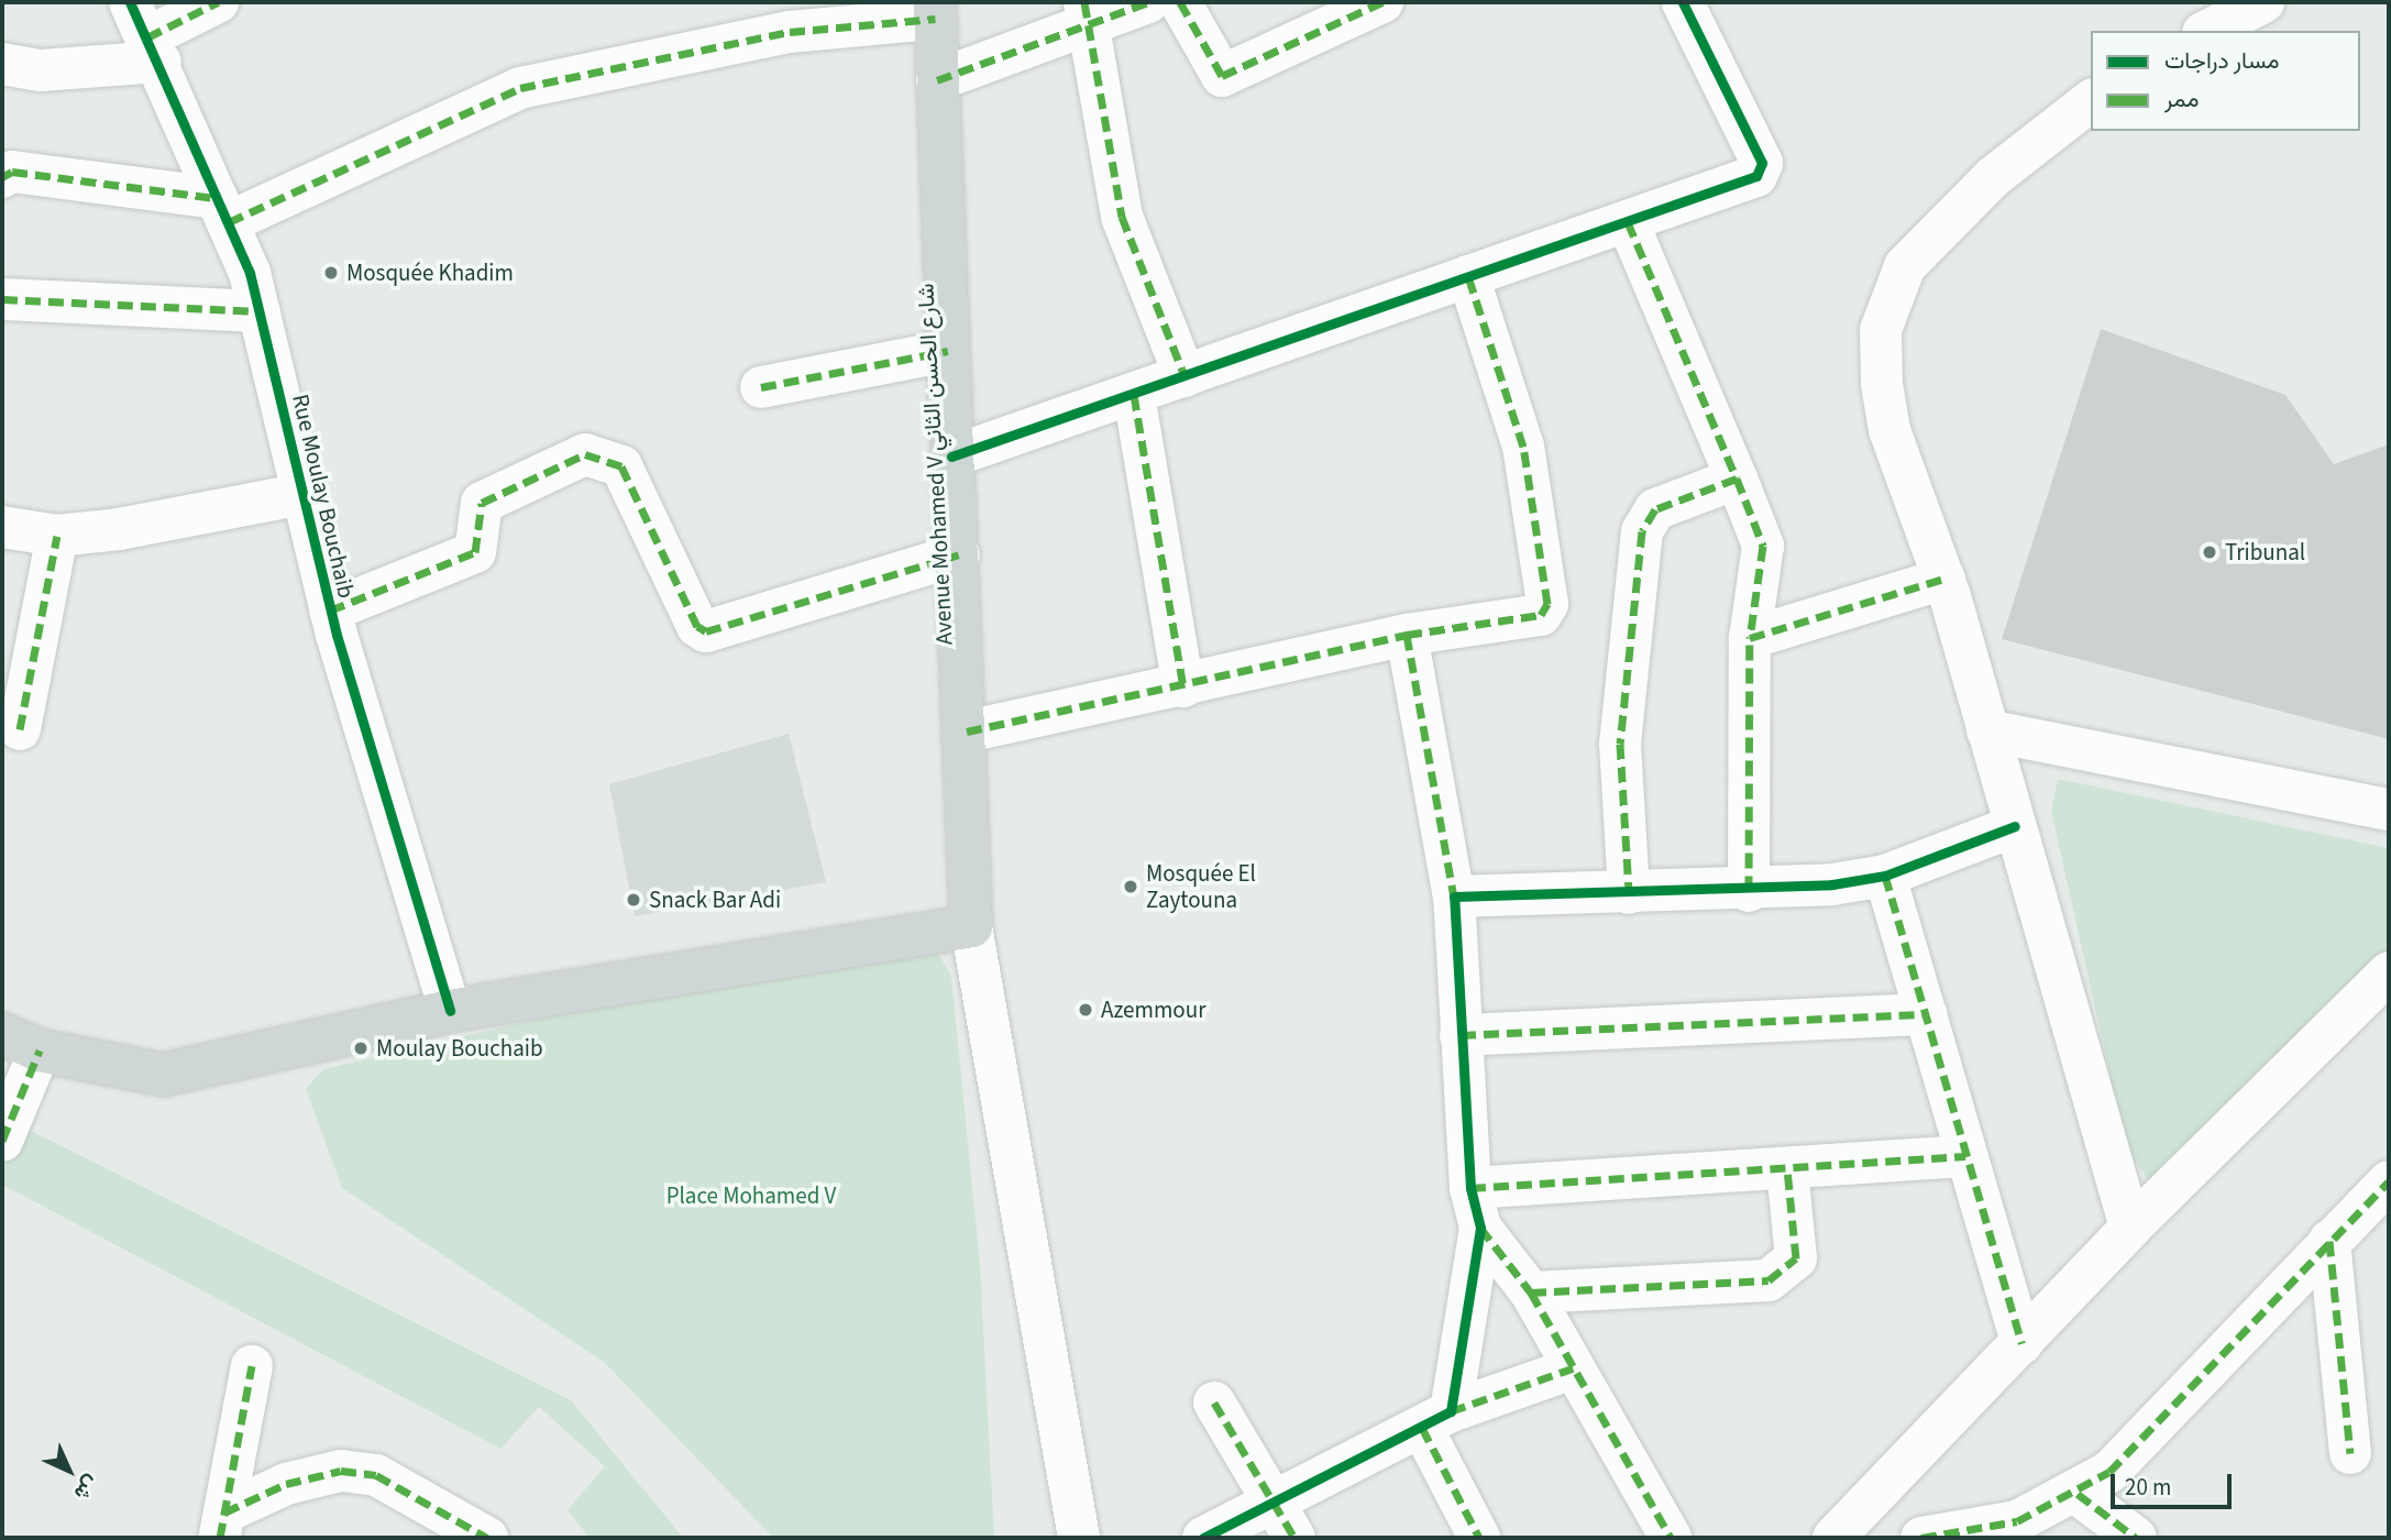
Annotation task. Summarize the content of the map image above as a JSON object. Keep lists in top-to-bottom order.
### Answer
{
  "streets": {
    "main road": ["Avenue Mohamed V شارع الحسن الثاني"],
    "street": ["Rue Moulay Bouchaib"]
  },
  "parks": ["Place Mohamed V"],
  "places": [
    "Mosquée Khadim",
    "Tribunal",
    "Mosquée El Zaytouna",
    "Snack Bar Adi",
    "Azemmour",
    "Moulay Bouchaib"
  ],
  "legend": ["مسار دراجات", "ممر"],
  "scale_bar": "20 m",
  "north": "bottom right"
}
